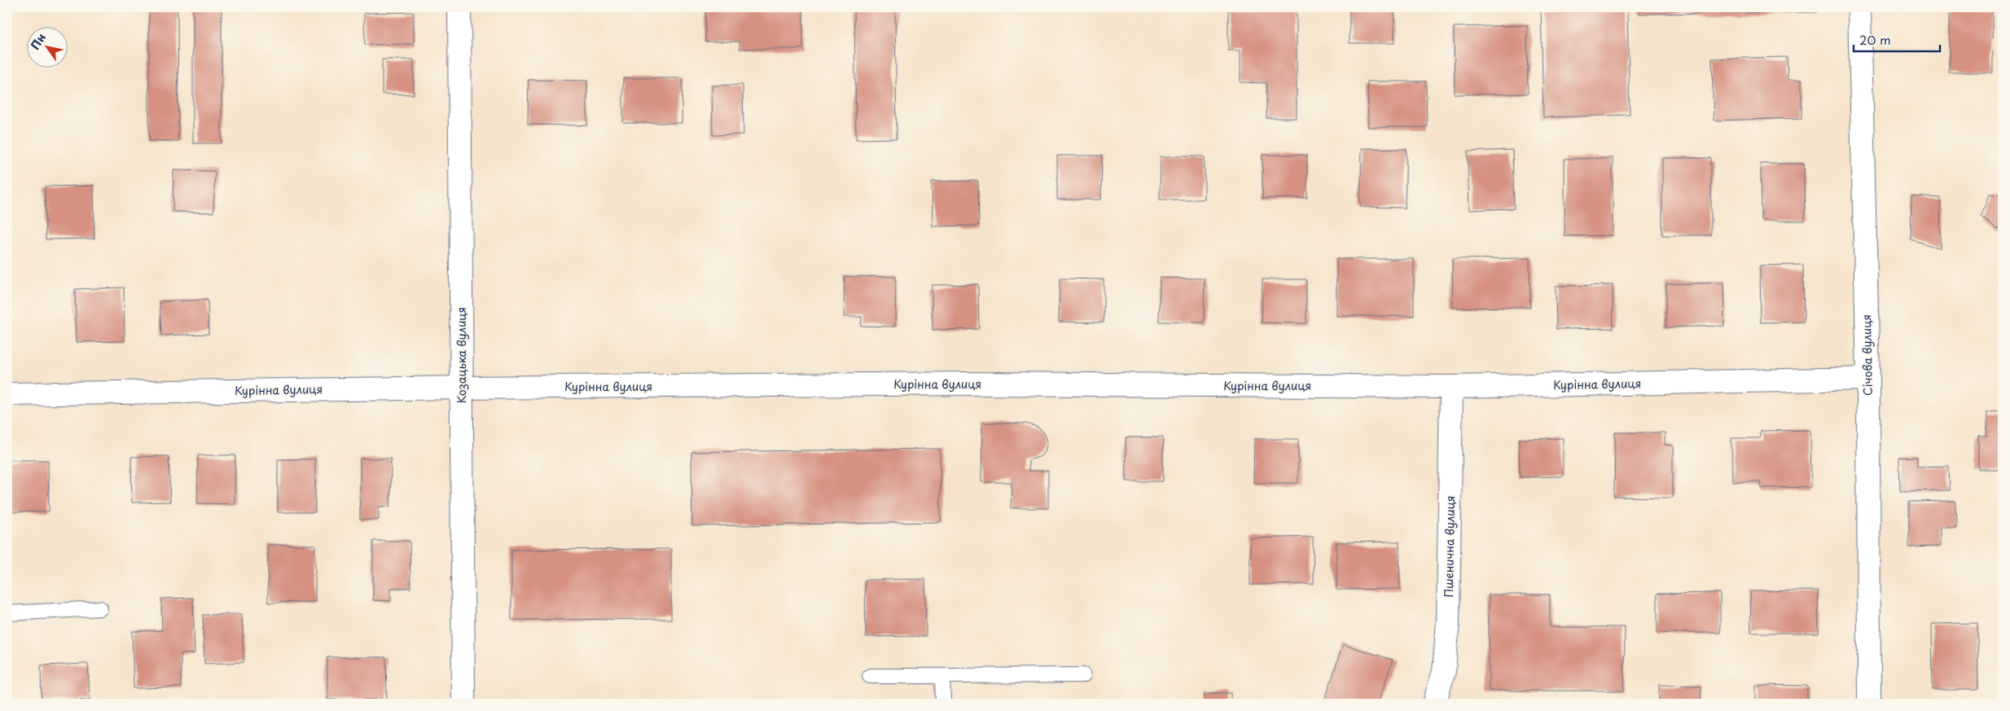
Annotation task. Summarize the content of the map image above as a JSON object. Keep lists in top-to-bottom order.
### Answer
{
  "streets": {
    "street": [
      "Козацька вулиця",
      "Січова вулиця",
      "Курінна вулиця",
      "Пшенична вулиця"
    ]
  },
  "crossings": [
    ["Козацька вулиця", "Курінна вулиця"],
    ["Січова вулиця", "Курінна вулиця"],
    ["Курінна вулиця", "Пшенична вулиця"]
  ],
  "scale_bar": "20 m",
  "north": "top left"
}
